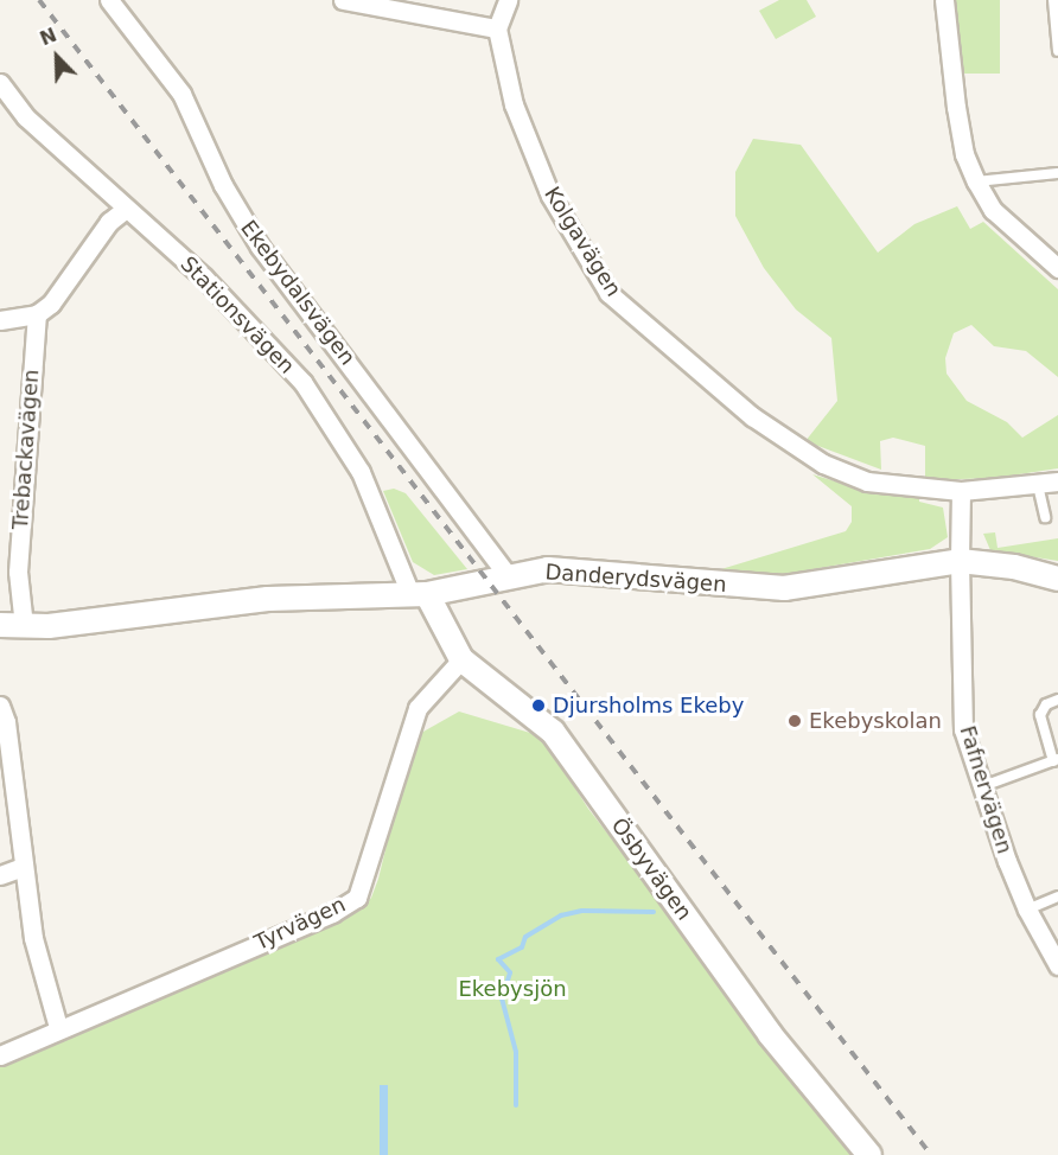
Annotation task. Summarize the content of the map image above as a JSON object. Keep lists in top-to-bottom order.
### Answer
{
  "streets": {
    "street": [
      "Kolgavägen",
      "Ekebydalsvägen",
      "Stationsvägen",
      "Trebackavägen",
      "Danderydsvägen",
      "Fafnervägen",
      "Ösbyvägen",
      "Tyrvägen"
    ]
  },
  "crossings": [
    ["Kolgavägen", "Fafnervägen"],
    ["Ekebydalsvägen", "Danderydsvägen"],
    ["Stationsvägen", "Danderydsvägen"],
    ["Stationsvägen", "Ösbyvägen"],
    ["Trebackavägen", "Danderydsvägen"],
    ["Danderydsvägen", "Fafnervägen"],
    ["Danderydsvägen", "Ösbyvägen"],
    ["Ösbyvägen", "Tyrvägen"]
  ],
  "parks": ["Ekebysjön"],
  "places": ["Djursholms Ekeby", "Ekebyskolan"],
  "north": "top left"
}
